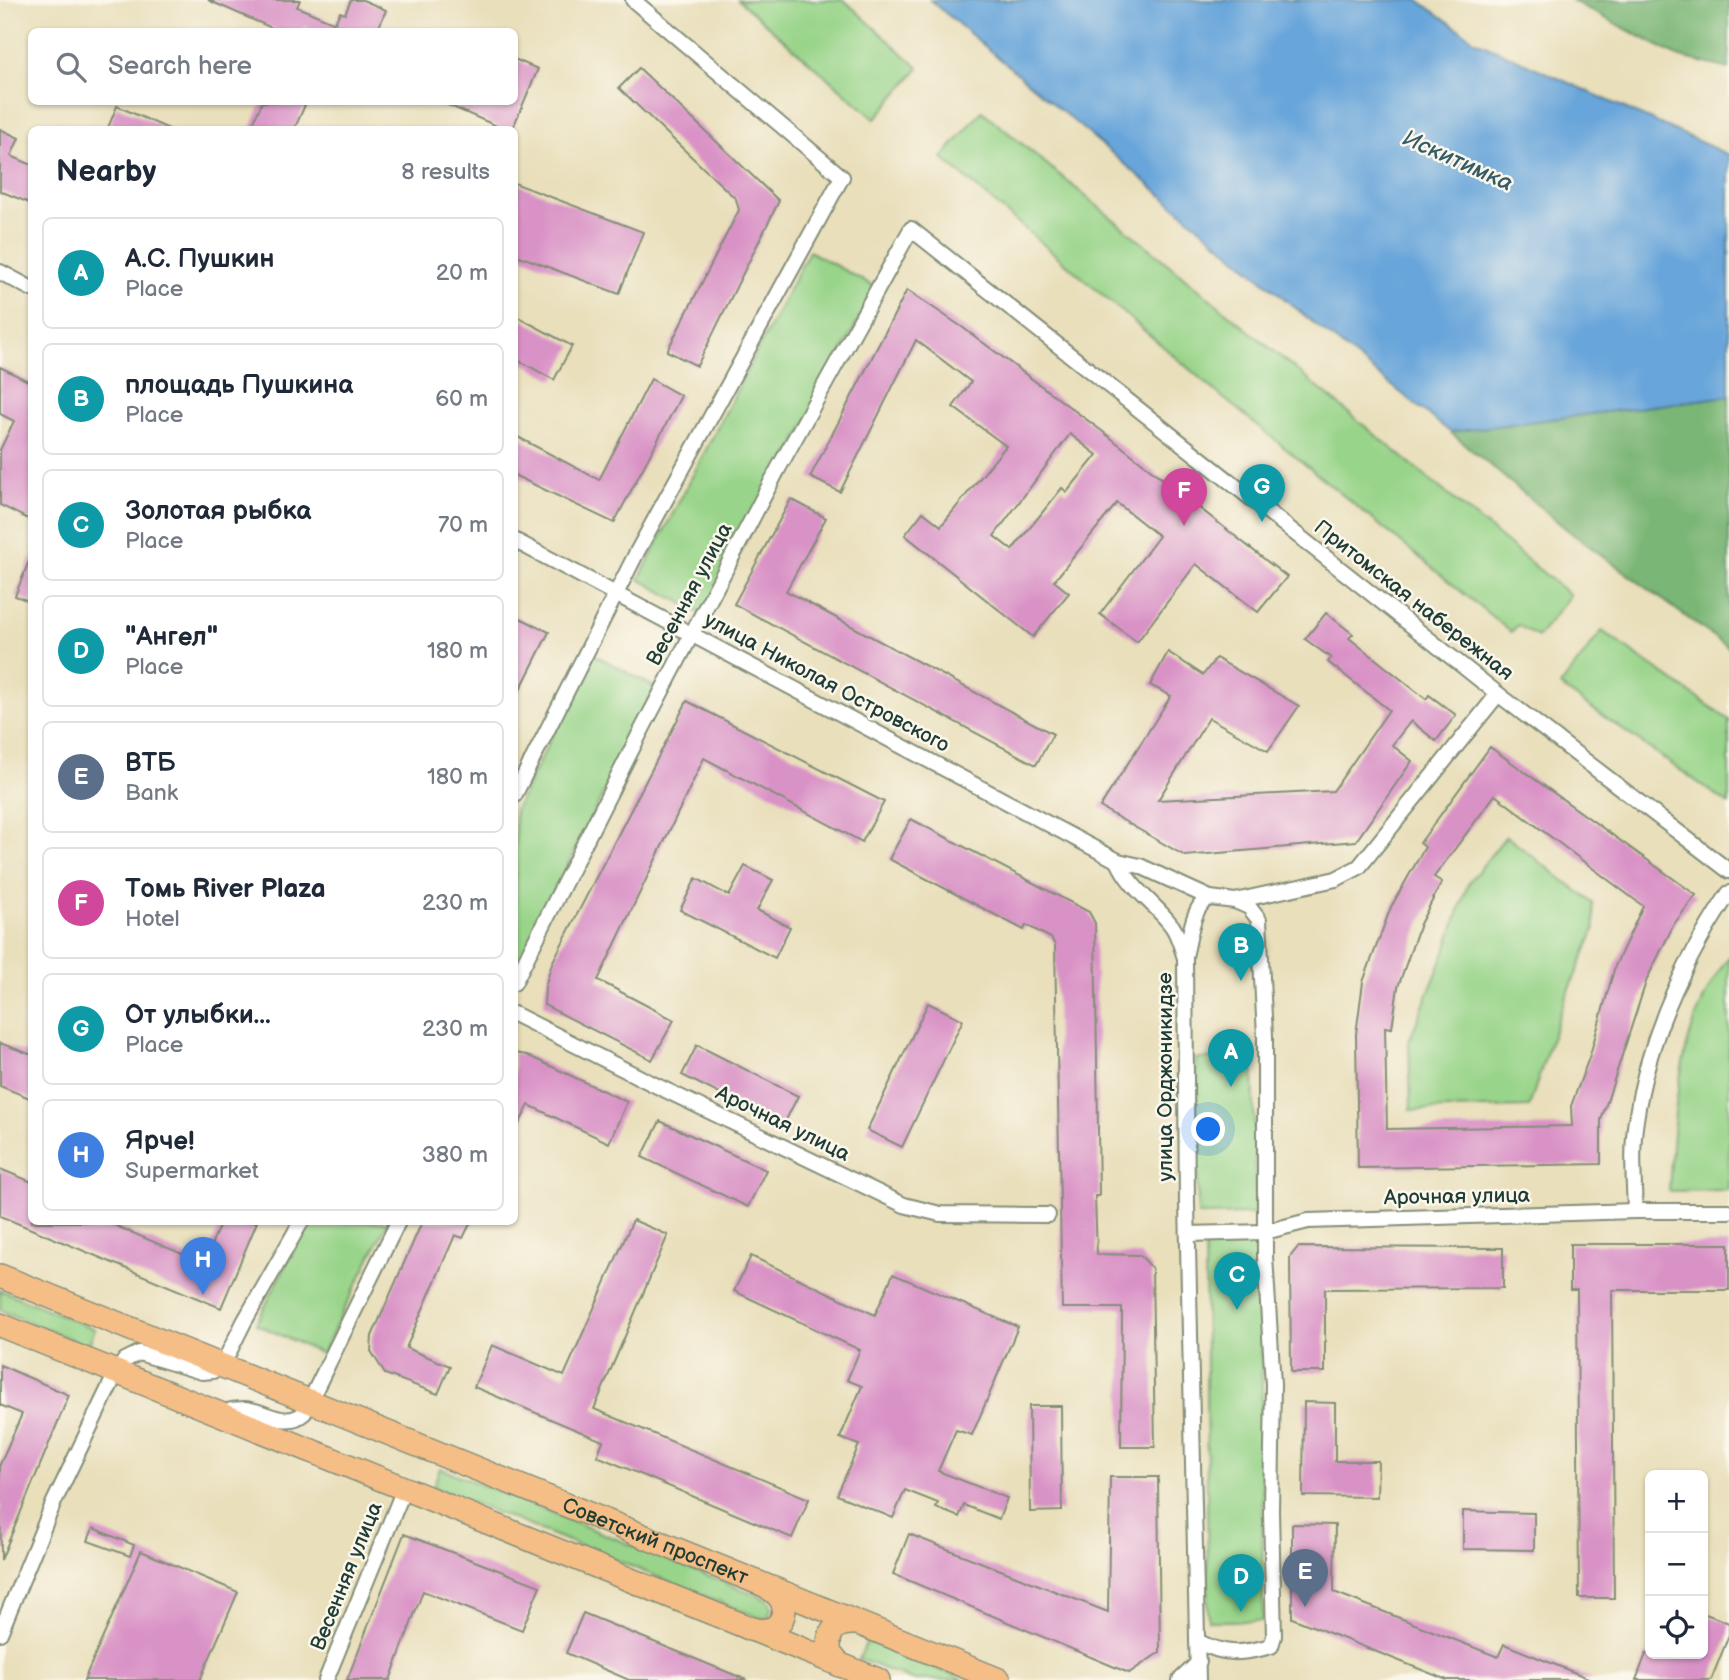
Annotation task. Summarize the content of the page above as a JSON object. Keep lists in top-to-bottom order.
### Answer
{
  "streets": {
    "main road": ["Советский проспект"],
    "street": [
      "Весенняя улица",
      "Притомская набережная",
      "улица Николая Островского",
      "улица Орджоникидзе",
      "Арочная улица"
    ]
  },
  "crossings": [
    ["Весенняя улица", "Притомская набережная"],
    ["Весенняя улица", "улица Николая Островского"],
    ["улица Николая Островского", "улица Орджоникидзе"],
    ["улица Орджоникидзе", "Арочная улица"]
  ],
  "water": ["Искитимка"],
  "page": {
    "search": "Search here",
    "heading": ["Nearby", "8 results"],
    "list": [
      {
        "mark": "A",
        "name": "А.С. Пушкин",
        "note": "Place",
        "value": "20 m"
      },
      {
        "mark": "B",
        "name": "площадь Пушкина",
        "note": "Place",
        "value": "60 m"
      },
      {
        "mark": "C",
        "name": "Золотая рыбка",
        "note": "Place",
        "value": "70 m"
      },
      {
        "mark": "D",
        "name": "\"Ангел\"",
        "note": "Place",
        "value": "180 m"
      },
      {
        "mark": "E",
        "name": "ВТБ",
        "note": "Bank",
        "value": "180 m"
      },
      {
        "mark": "F",
        "name": "Томь River Plaza",
        "note": "Hotel",
        "value": "230 m"
      },
      {
        "mark": "G",
        "name": "От улыбки...",
        "note": "Place",
        "value": "230 m"
      },
      {
        "mark": "H",
        "name": "Ярче!",
        "note": "Supermarket",
        "value": "380 m"
      }
    ],
    "pins": [
      "G",
      "F",
      "B",
      "A",
      "H",
      "C",
      "E",
      "D"
    ],
    "map_buttons": ["+", "−"]
  }
}
